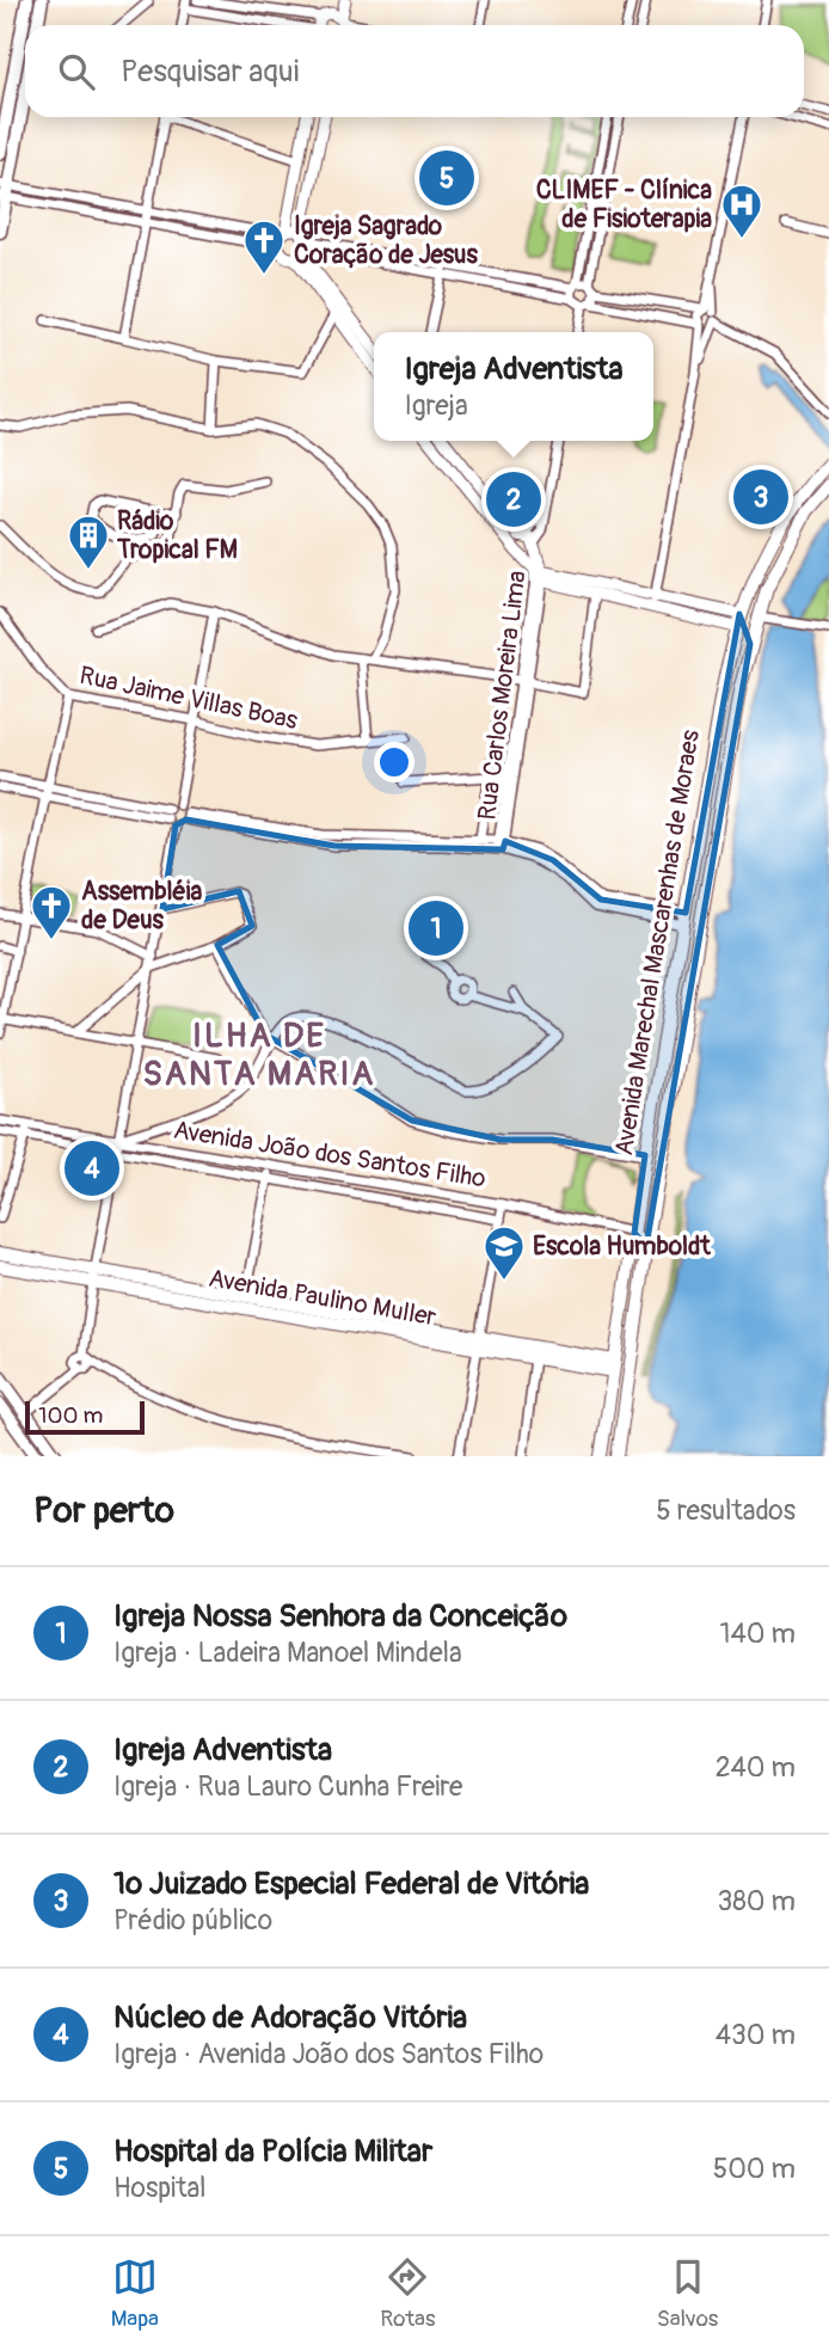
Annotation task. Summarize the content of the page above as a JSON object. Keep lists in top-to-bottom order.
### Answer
{
  "streets": {
    "main road": ["Avenida Marechal Mascarenhas de Moraes", "Avenida Paulino Muller"],
    "street": ["Rua Carlos Moreira Lima", "Rua Jaime Villas Boas", "Avenida João dos Santos Filho"]
  },
  "crossings": [
    ["Avenida Marechal Mascarenhas de Moraes", "Avenida João dos Santos Filho"],
    ["Avenida Marechal Mascarenhas de Moraes", "Avenida Paulino Muller"]
  ],
  "districts": ["ILHA DE SANTA MARIA"],
  "places": {
    "hospital": ["CLIMEF - Clínica de Fisioterapia"],
    "church": ["Igreja Sagrado Coração de Jesus", "Assembléia de Deus"],
    "building": ["Rádio Tropical FM"],
    "school or university": ["Escola Humboldt"]
  },
  "scale_bar": "100 m",
  "page": {
    "search": "Pesquisar aqui",
    "pins": [
      "5",
      "3",
      "2",
      "1",
      "4"
    ],
    "popup": ["Igreja Adventista", "Igreja"],
    "scale": "100 m",
    "heading": ["Por perto", "5 resultados"],
    "list": [
      {
        "mark": "1",
        "name": "Igreja Nossa Senhora da Conceição",
        "note": "Igreja · Ladeira Manoel Mindela",
        "value": "140 m"
      },
      {
        "mark": "2",
        "name": "Igreja Adventista",
        "note": "Igreja · Rua Lauro Cunha Freire",
        "value": "240 m"
      },
      {
        "mark": "3",
        "name": "1º Juizado Especial Federal de Vitória",
        "note": "Prédio público",
        "value": "380 m"
      },
      {
        "mark": "4",
        "name": "Núcleo de Adoração Vitória",
        "note": "Igreja · Avenida João dos Santos Filho",
        "value": "430 m"
      },
      {
        "mark": "5",
        "name": "Hospital da Polícia Militar",
        "note": "Hospital",
        "value": "500 m"
      }
    ],
    "nav": ["Mapa", "Rotas", "Salvos"]
  }
}
